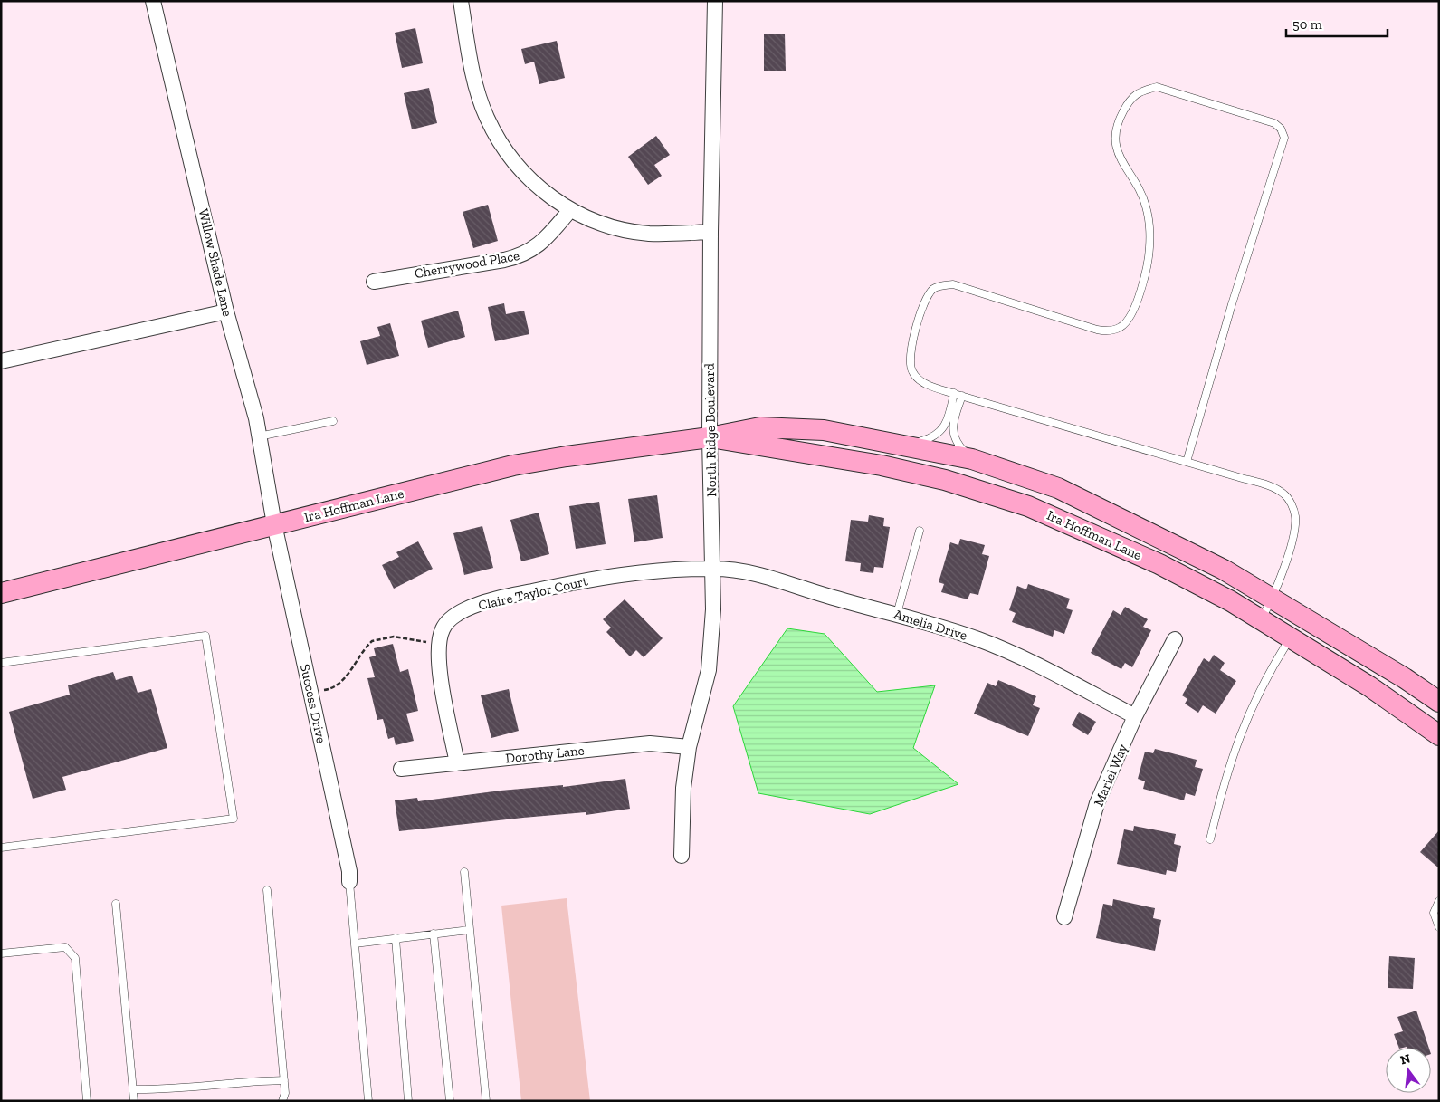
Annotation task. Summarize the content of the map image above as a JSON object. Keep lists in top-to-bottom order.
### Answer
{
  "streets": {
    "main road": ["Ira Hoffman Lane"],
    "street": [
      "Willow Shade Lane",
      "Cherrywood Place",
      "North Ridge Boulevard",
      "Claire Taylor Court",
      "Amelia Drive",
      "Success Drive",
      "Dorothy Lane",
      "Mariel Way"
    ]
  },
  "crossings": [
    ["Willow Shade Lane", "Ira Hoffman Lane"],
    ["Willow Shade Lane", "Success Drive"],
    ["North Ridge Boulevard", "Ira Hoffman Lane"],
    ["North Ridge Boulevard", "Claire Taylor Court"],
    ["North Ridge Boulevard", "Amelia Drive"],
    ["North Ridge Boulevard", "Dorothy Lane"],
    ["Ira Hoffman Lane", "Success Drive"],
    ["Claire Taylor Court", "Amelia Drive"],
    ["Claire Taylor Court", "Dorothy Lane"],
    ["Amelia Drive", "Mariel Way"]
  ],
  "scale_bar": "50 m",
  "north": "top"
}
